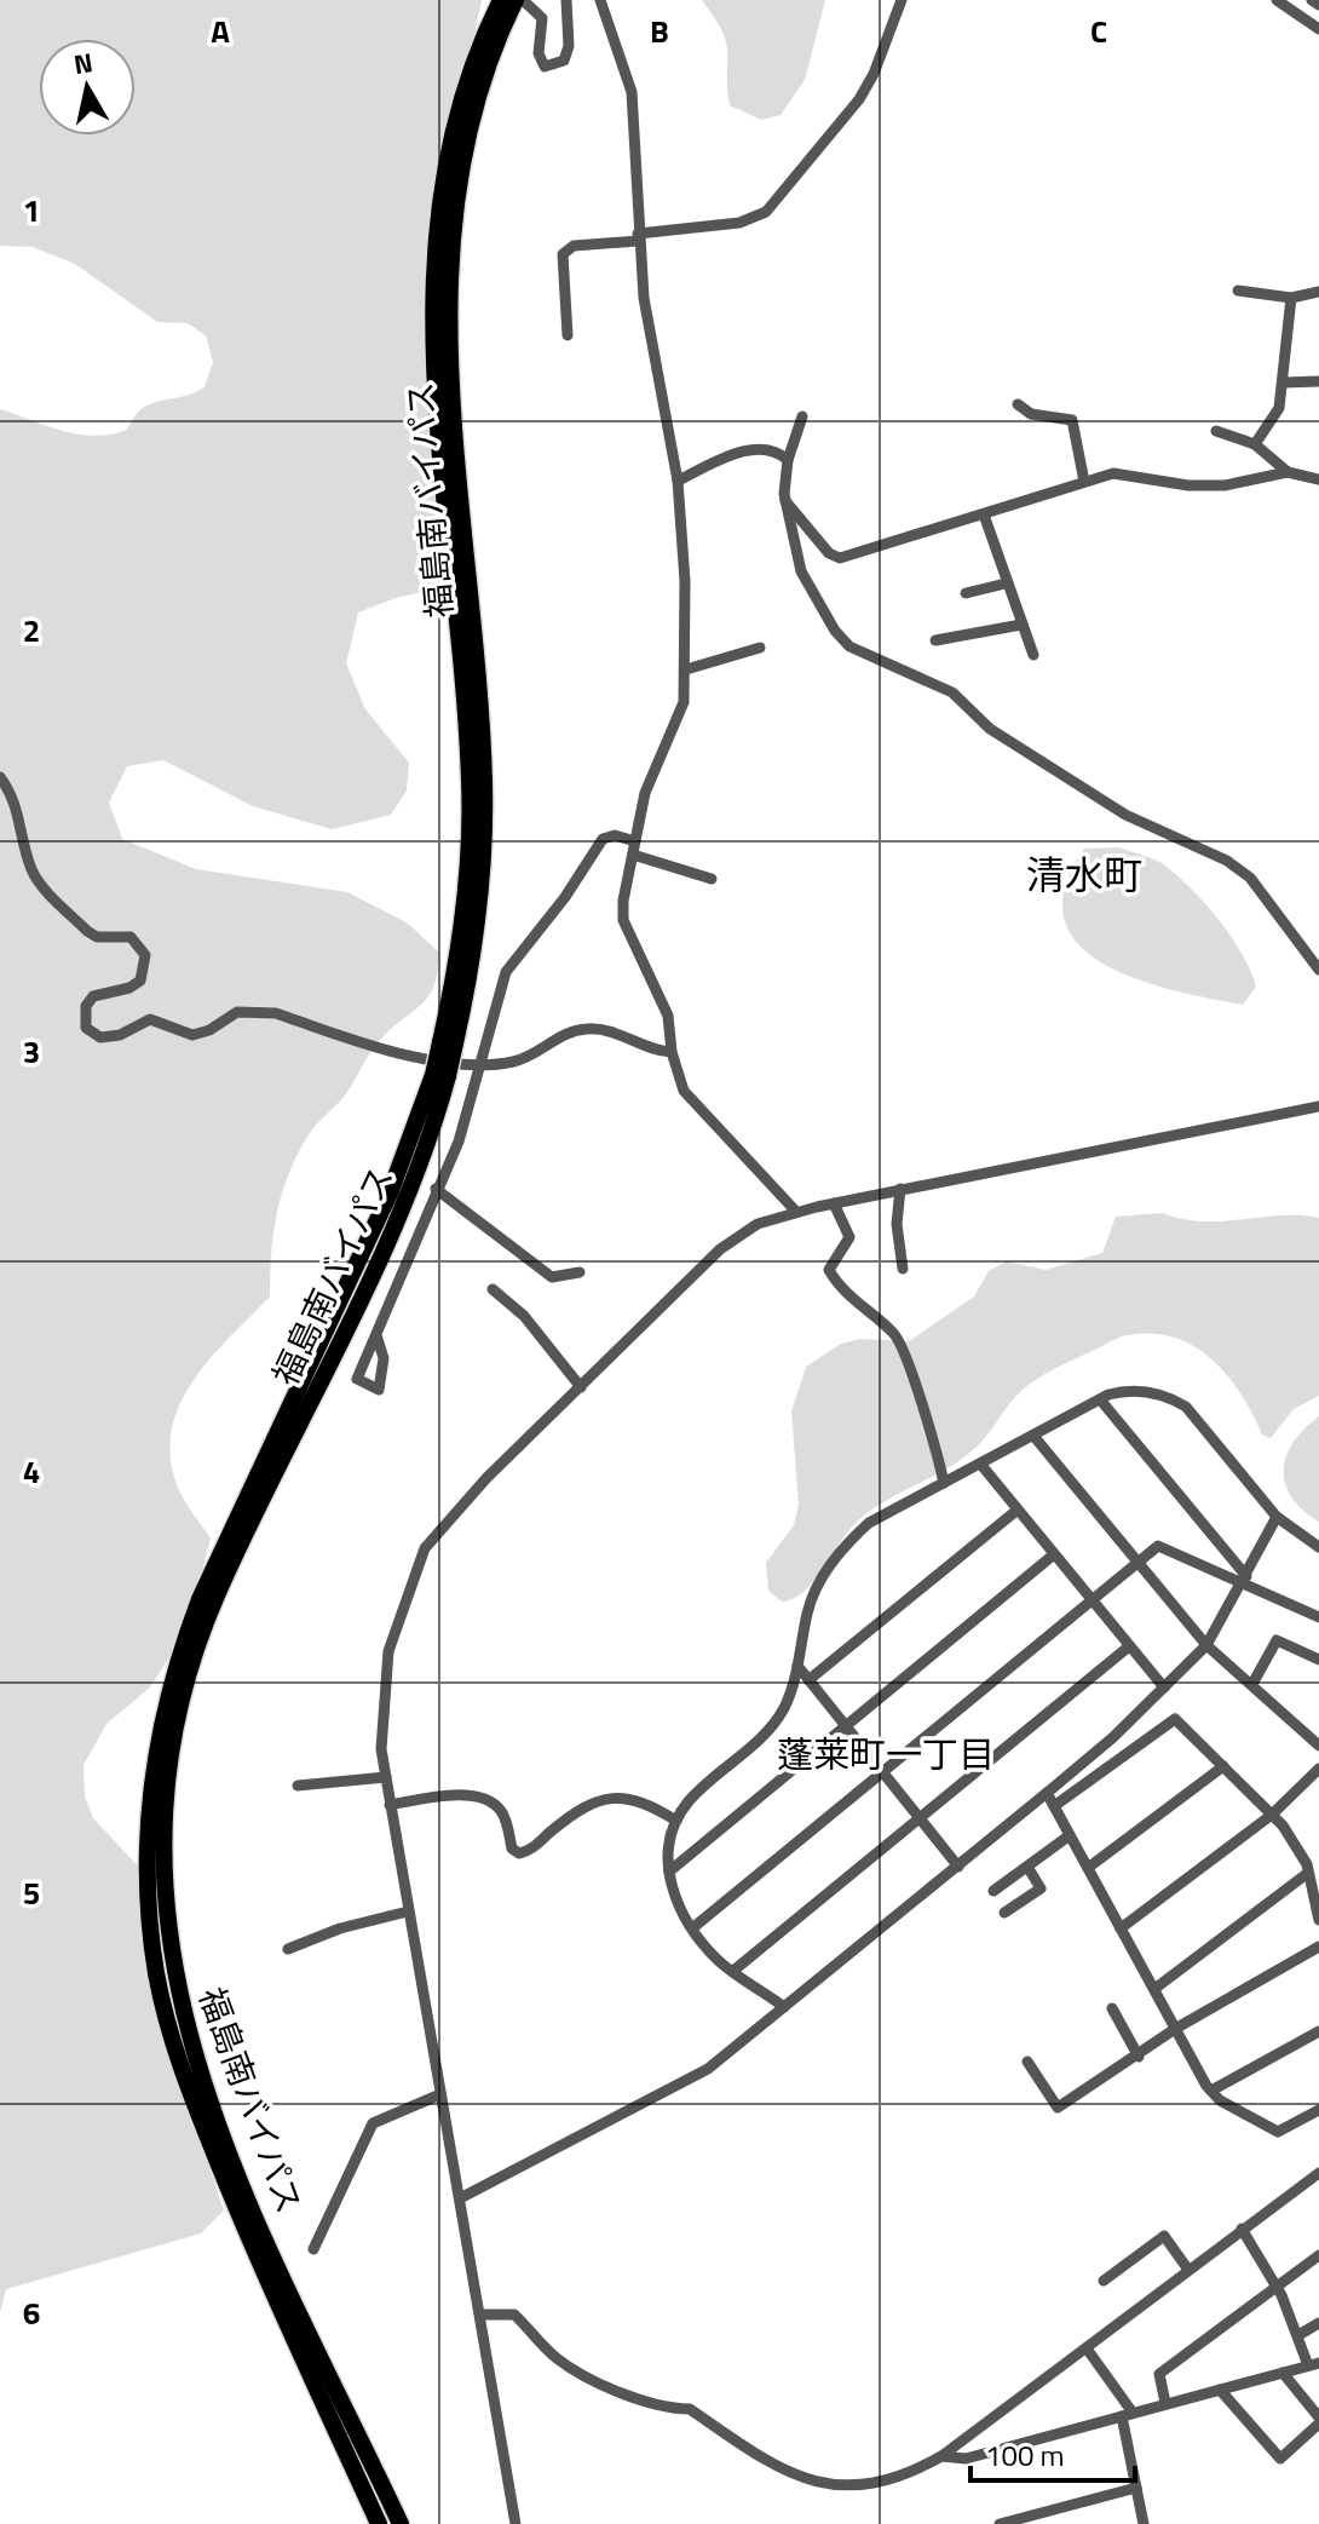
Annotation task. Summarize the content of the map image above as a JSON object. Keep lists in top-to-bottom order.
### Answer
{
  "streets": {
    "highway": ["福島南バイパス"]
  },
  "districts": ["清水町", "蓬莱町一丁目"],
  "scale_bar": "100 m",
  "north": "top",
  "grid": {
    "columns": ["A", "B", "C"],
    "rows": [
      "1",
      "2",
      "3",
      "4",
      "5",
      "6"
    ]
  }
}
